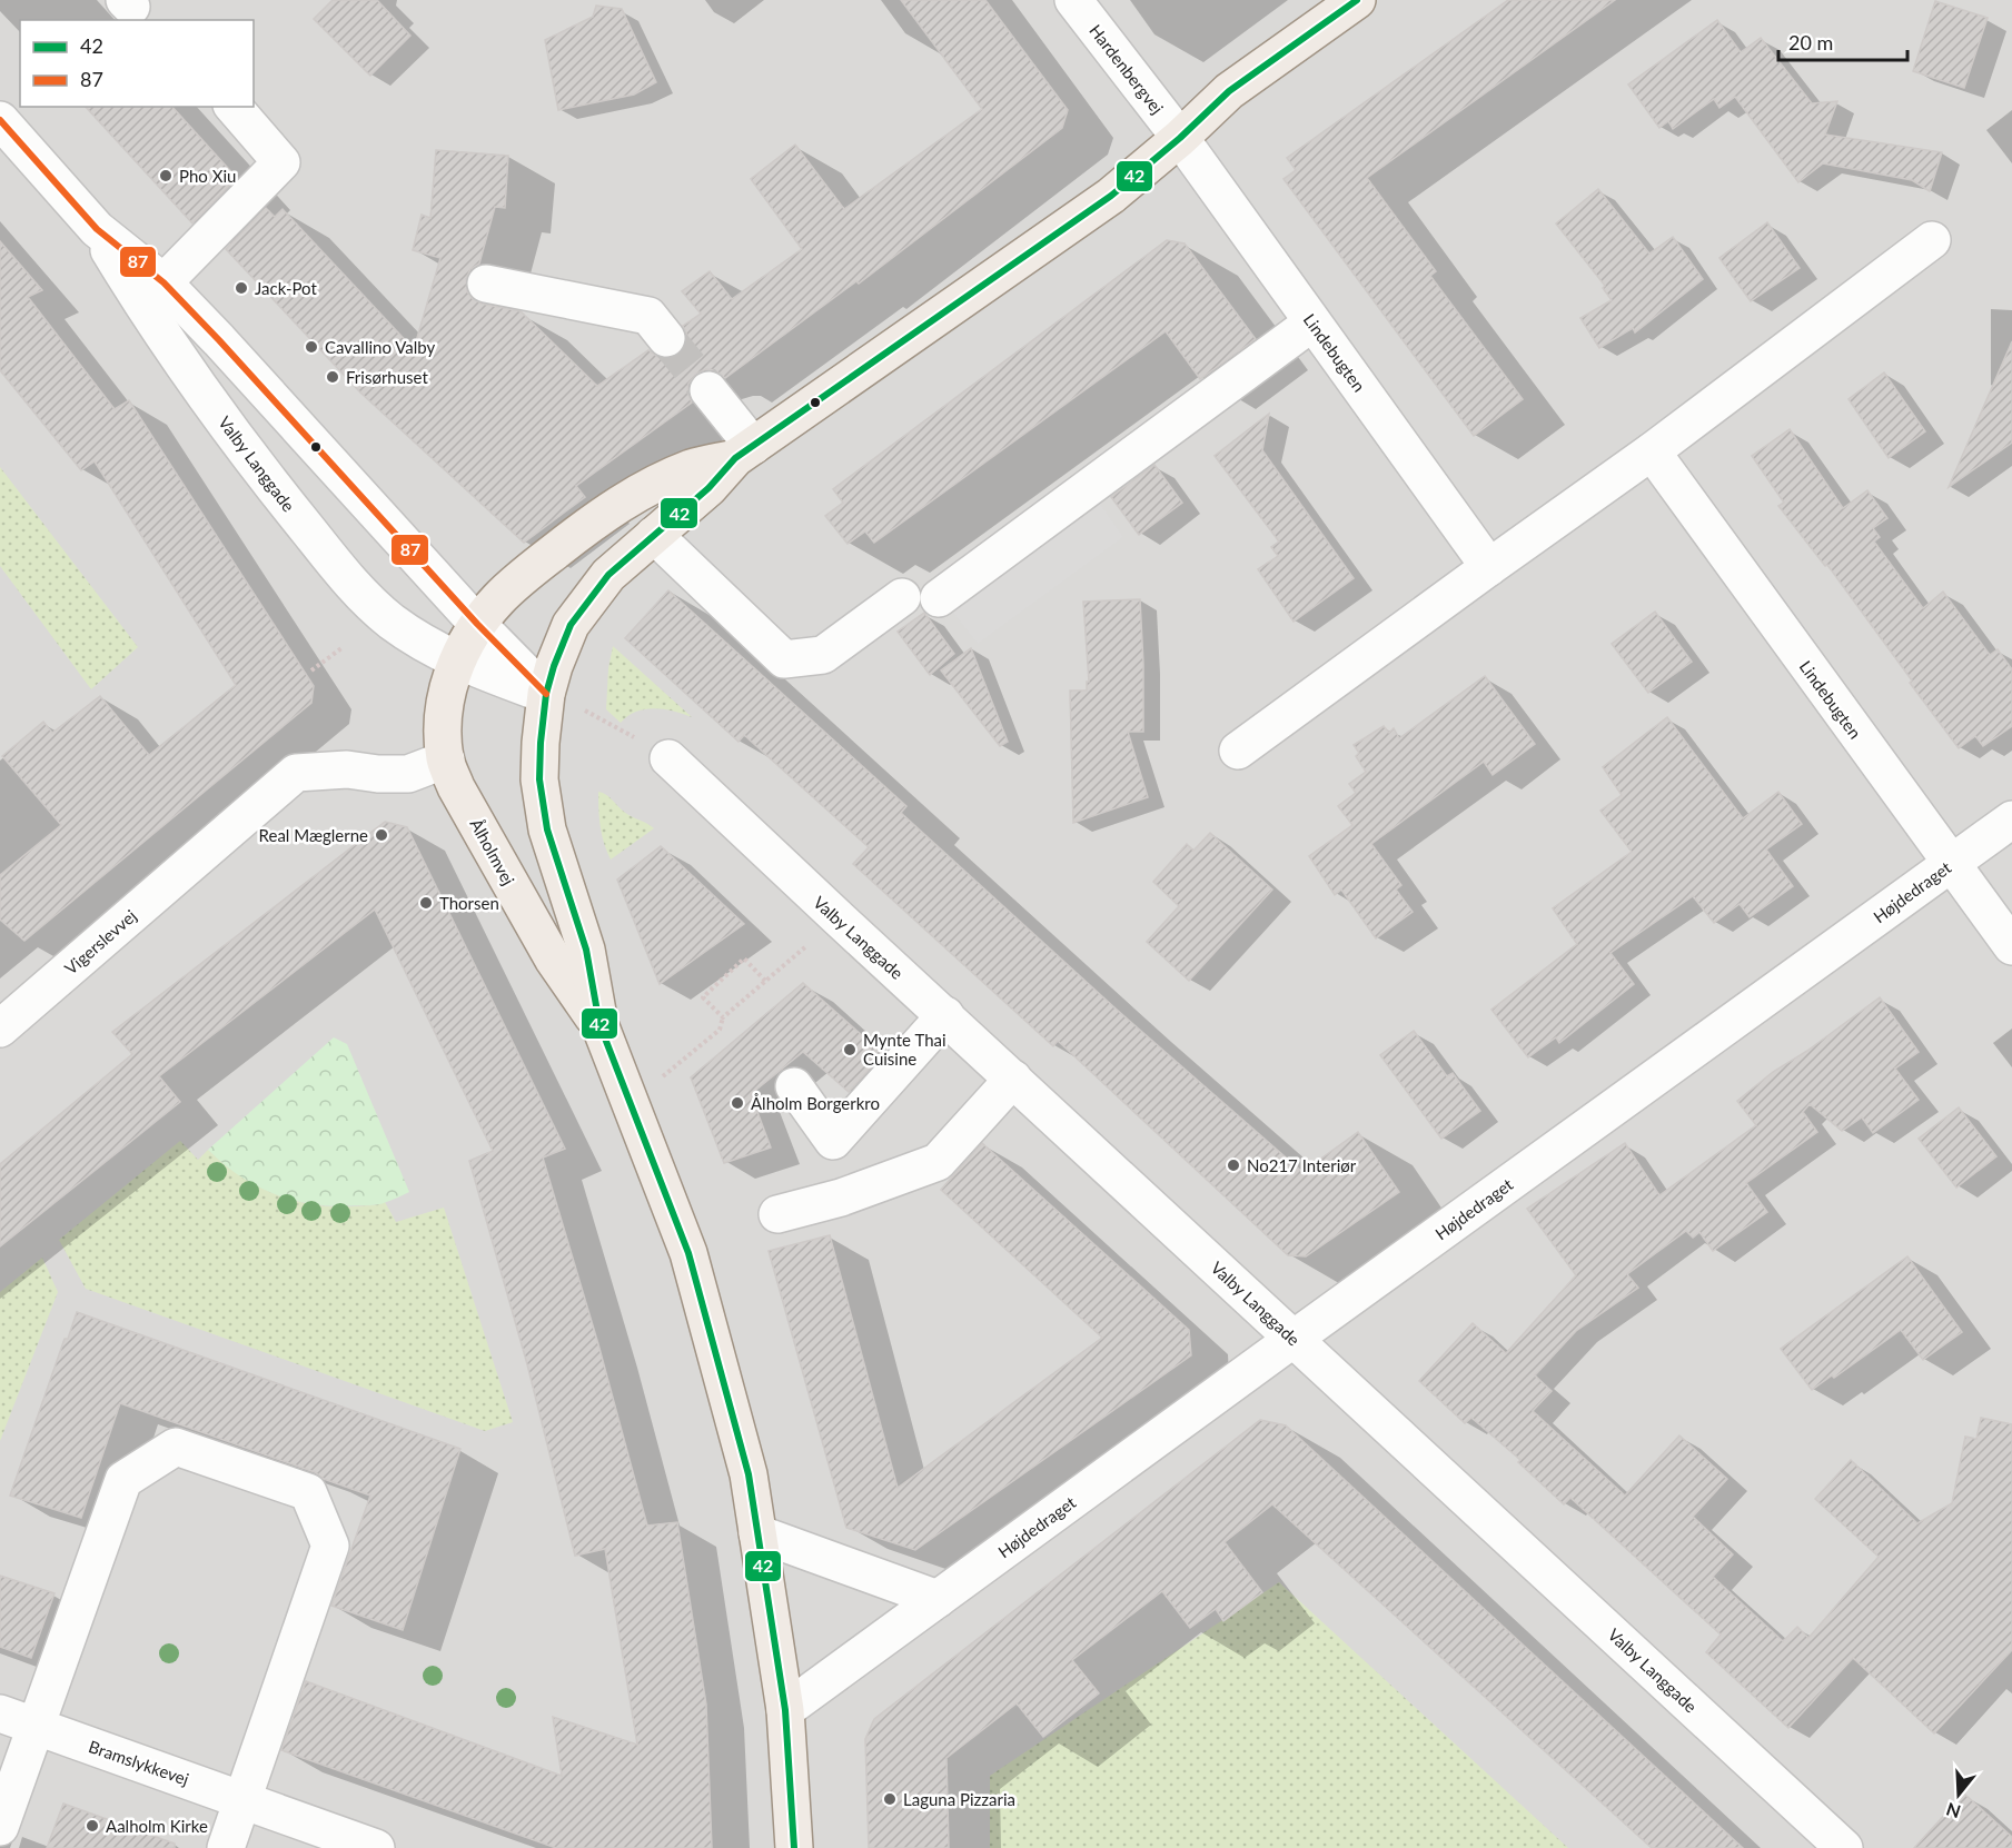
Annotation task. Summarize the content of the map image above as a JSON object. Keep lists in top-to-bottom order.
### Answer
{
  "streets": {
    "main road": ["Ålholmvej"],
    "street": [
      "Hardenbergvej",
      "Lindebugten",
      "Valby Langgade",
      "Højdedraget",
      "Vigerslevvej",
      "Bramslykkevej"
    ]
  },
  "crossings": [
    ["Hardenbergvej", "Lindebugten"],
    ["Lindebugten", "Højdedraget"],
    ["Valby Langgade", "Ålholmvej"],
    ["Valby Langgade", "Højdedraget"],
    ["Ålholmvej", "Højdedraget"],
    ["Ålholmvej", "Vigerslevvej"]
  ],
  "places": [
    "Pho Xiu",
    "Jack-Pot",
    "Cavallino Valby",
    "Frisørhuset",
    "Real Mæglerne",
    "Thorsen",
    "Mynte Thai Cuisine",
    "Ålholm Borgerkro",
    "No217 Interiør",
    "Laguna Pizzaria",
    "Aalholm Kirke"
  ],
  "lines": ["transit line 42", "transit line 87"],
  "legend": ["42", "87"],
  "scale_bar": "20 m",
  "north": "bottom"
}
